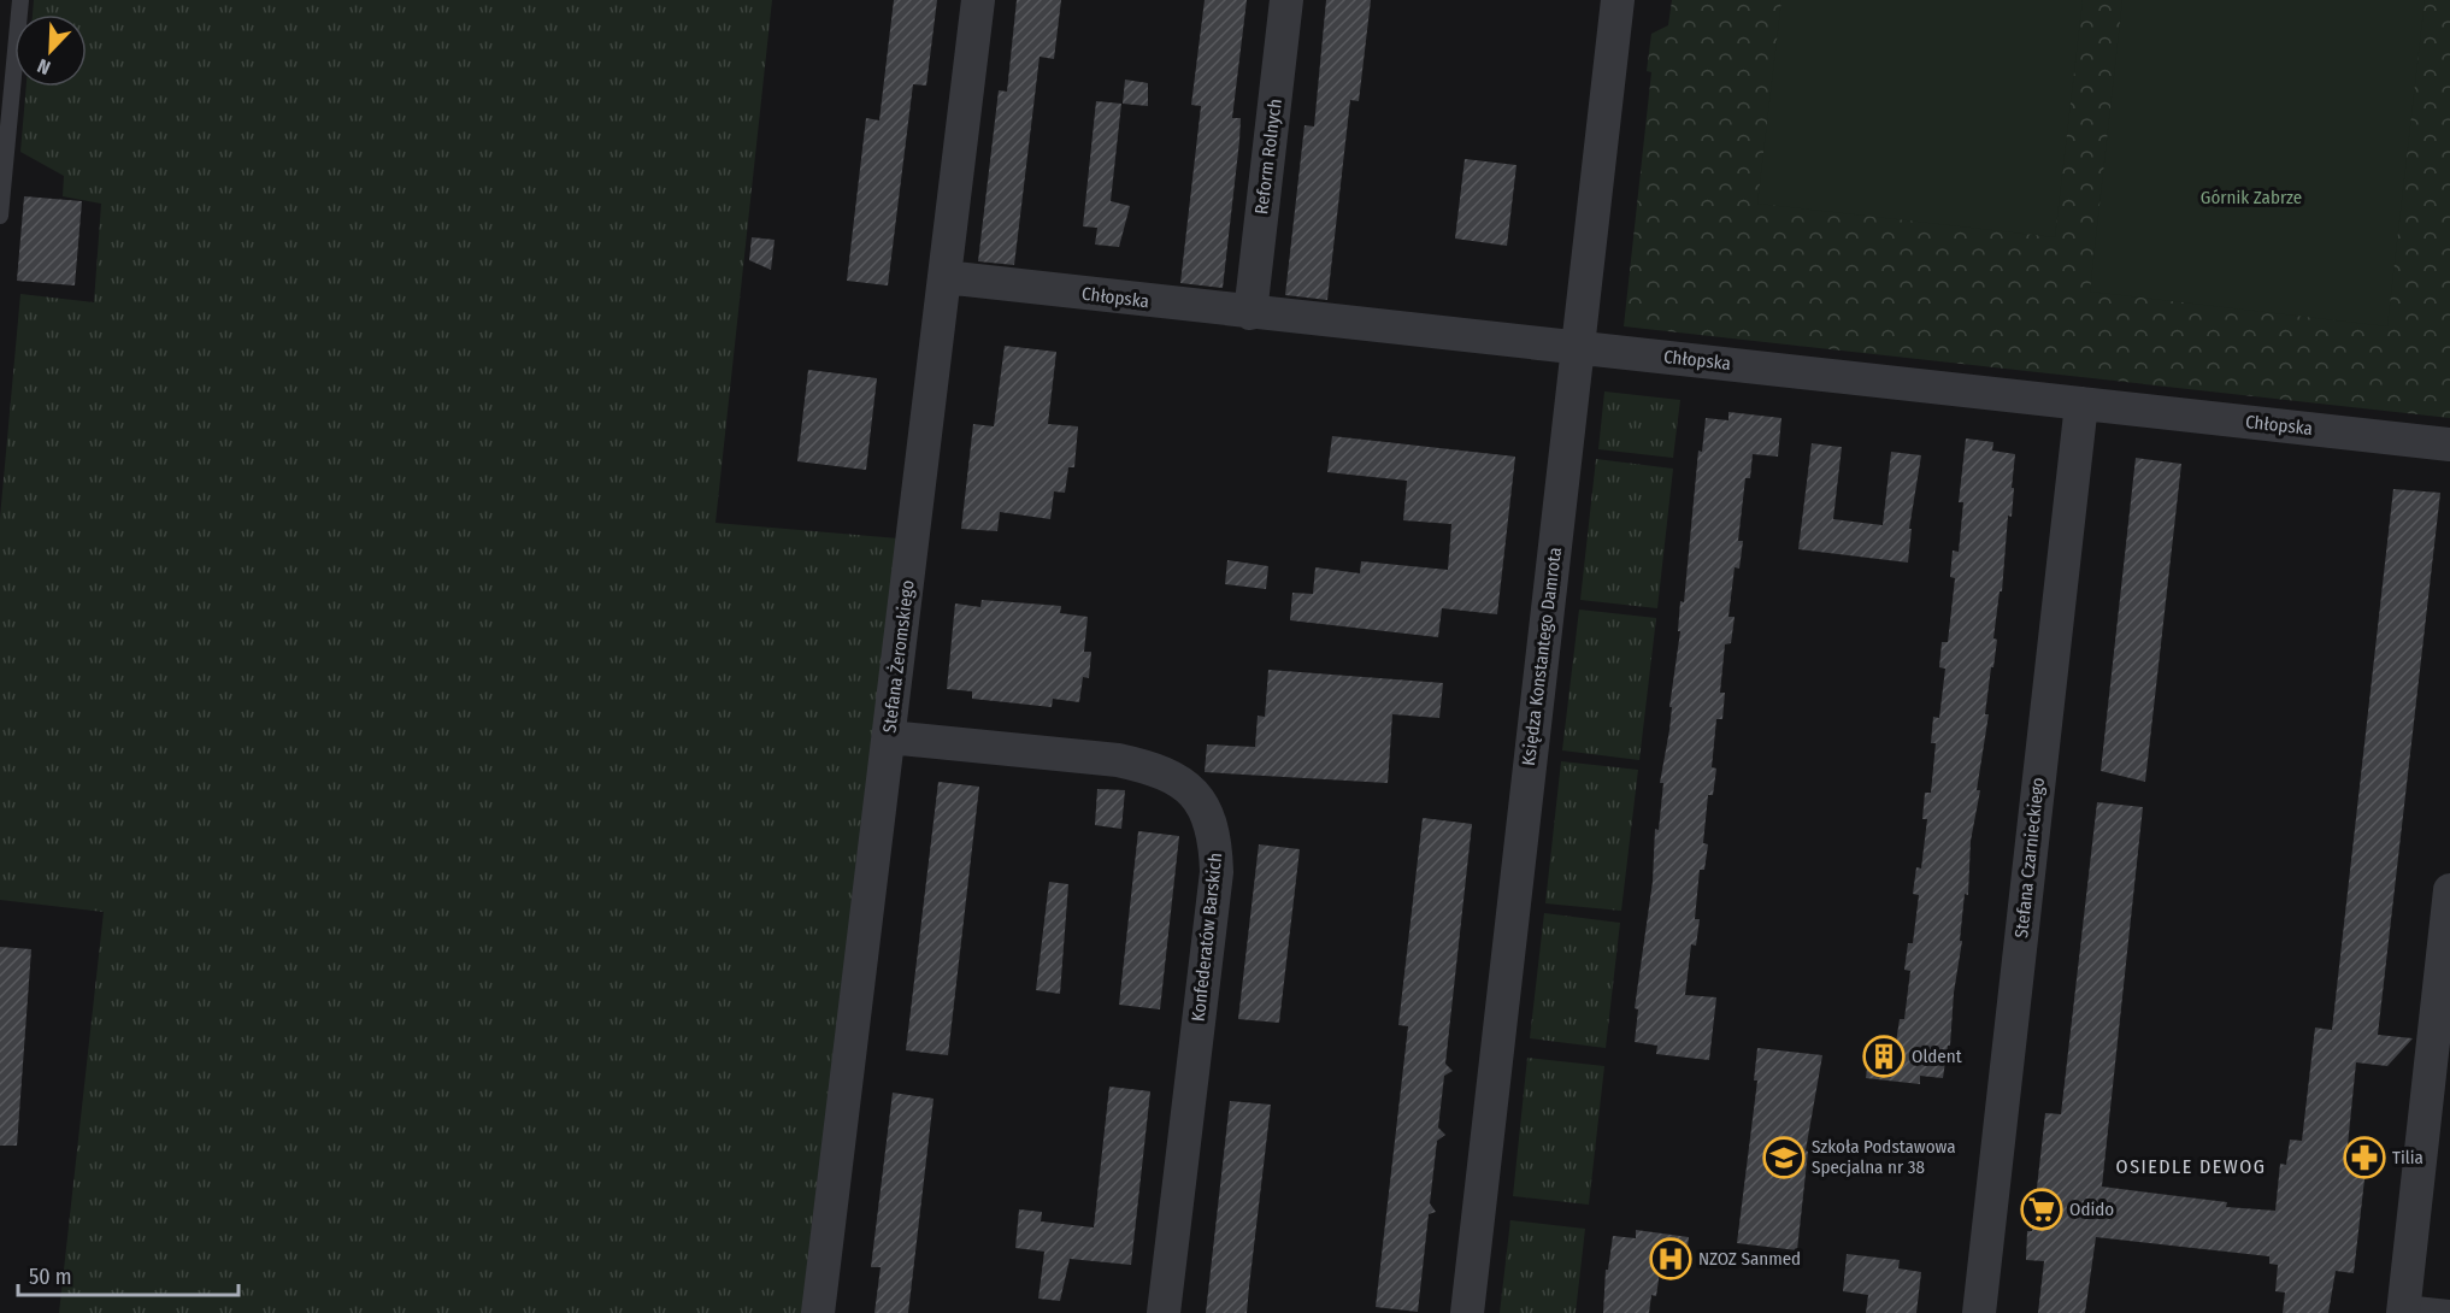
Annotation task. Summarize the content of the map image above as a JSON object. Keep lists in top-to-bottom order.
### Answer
{
  "streets": {
    "street": [
      "Reform Rolnych",
      "Chłopska",
      "Stefana Żeromskiego",
      "Księdza Konstantego Damrota",
      "Stefana Czarnieckiego",
      "Konfederatów Barskich"
    ]
  },
  "crossings": [
    ["Reform Rolnych", "Chłopska"],
    ["Chłopska", "Stefana Żeromskiego"],
    ["Chłopska", "Księdza Konstantego Damrota"],
    ["Chłopska", "Stefana Czarnieckiego"],
    ["Stefana Żeromskiego", "Konfederatów Barskich"]
  ],
  "districts": ["OSIEDLE DEWOG"],
  "parks": ["Górnik Zabrze"],
  "places": {
    "building": ["Oldent"],
    "school or university": ["Szkoła Podstawowa Specjalna nr 38"],
    "pharmacy": ["Tilia"],
    "supermarket": ["Odido"],
    "hospital": ["NZOZ Sanmed"]
  },
  "scale_bar": "50 m",
  "north": "bottom left"
}
